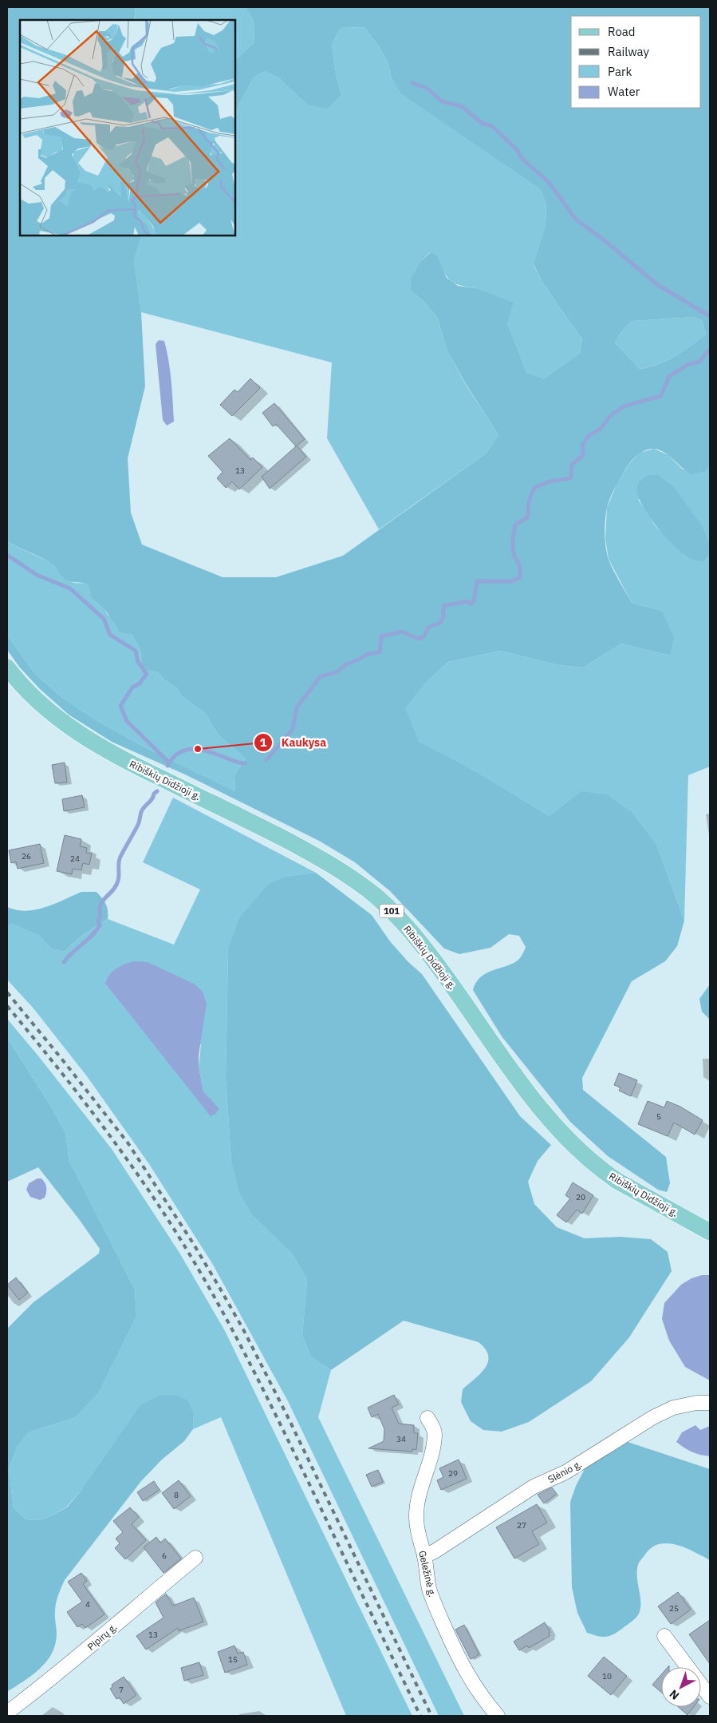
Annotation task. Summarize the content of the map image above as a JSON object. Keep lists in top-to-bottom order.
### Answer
{
  "streets": {
    "main road": ["Ribiškių Didžioji g.", "101"],
    "street": ["Slėnio g.", "Geležinė g.", "Pipirų g."]
  },
  "crossings": [
    ["Slėnio g.", "Geležinė g."]
  ],
  "places": ["Kaukysa"],
  "house_numbers": [
    "13",
    "26",
    "24",
    "5",
    "20",
    "34",
    "29",
    "8",
    "27",
    "6",
    "4",
    "25",
    "13",
    "15",
    "10",
    "7"
  ],
  "legend": [
    "Road",
    "Railway",
    "Park",
    "Water"
  ],
  "north": "bottom left"
}
